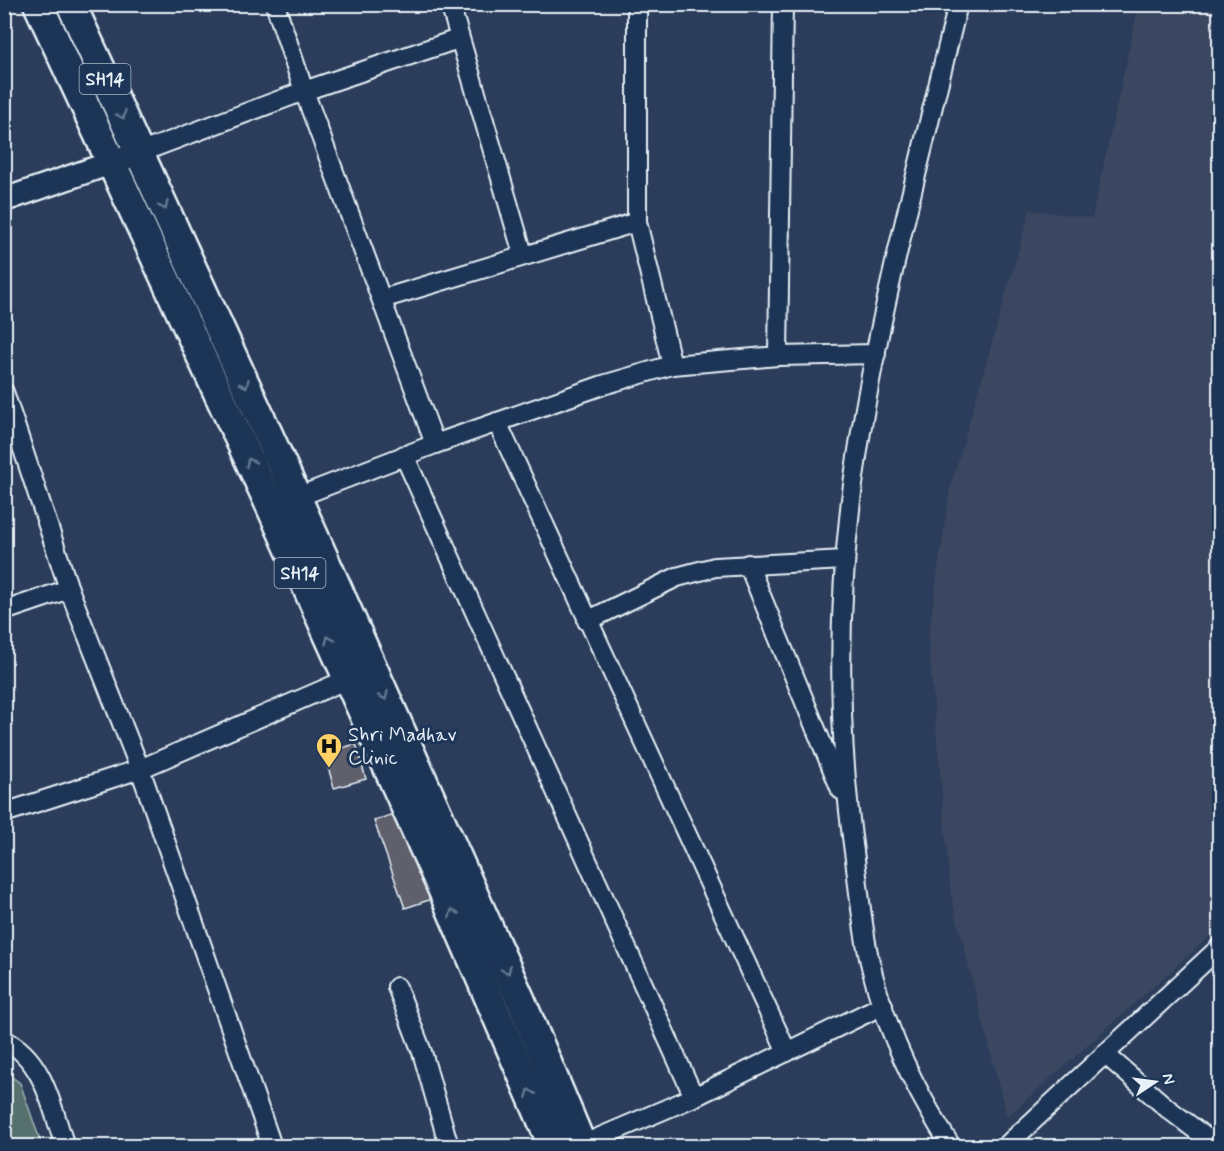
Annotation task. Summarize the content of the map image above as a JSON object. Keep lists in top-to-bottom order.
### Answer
{
  "streets": {
    "main road": ["SH14"]
  },
  "places": {
    "hospital": ["Shri Madhav Clinic"]
  },
  "north": "right"
}
